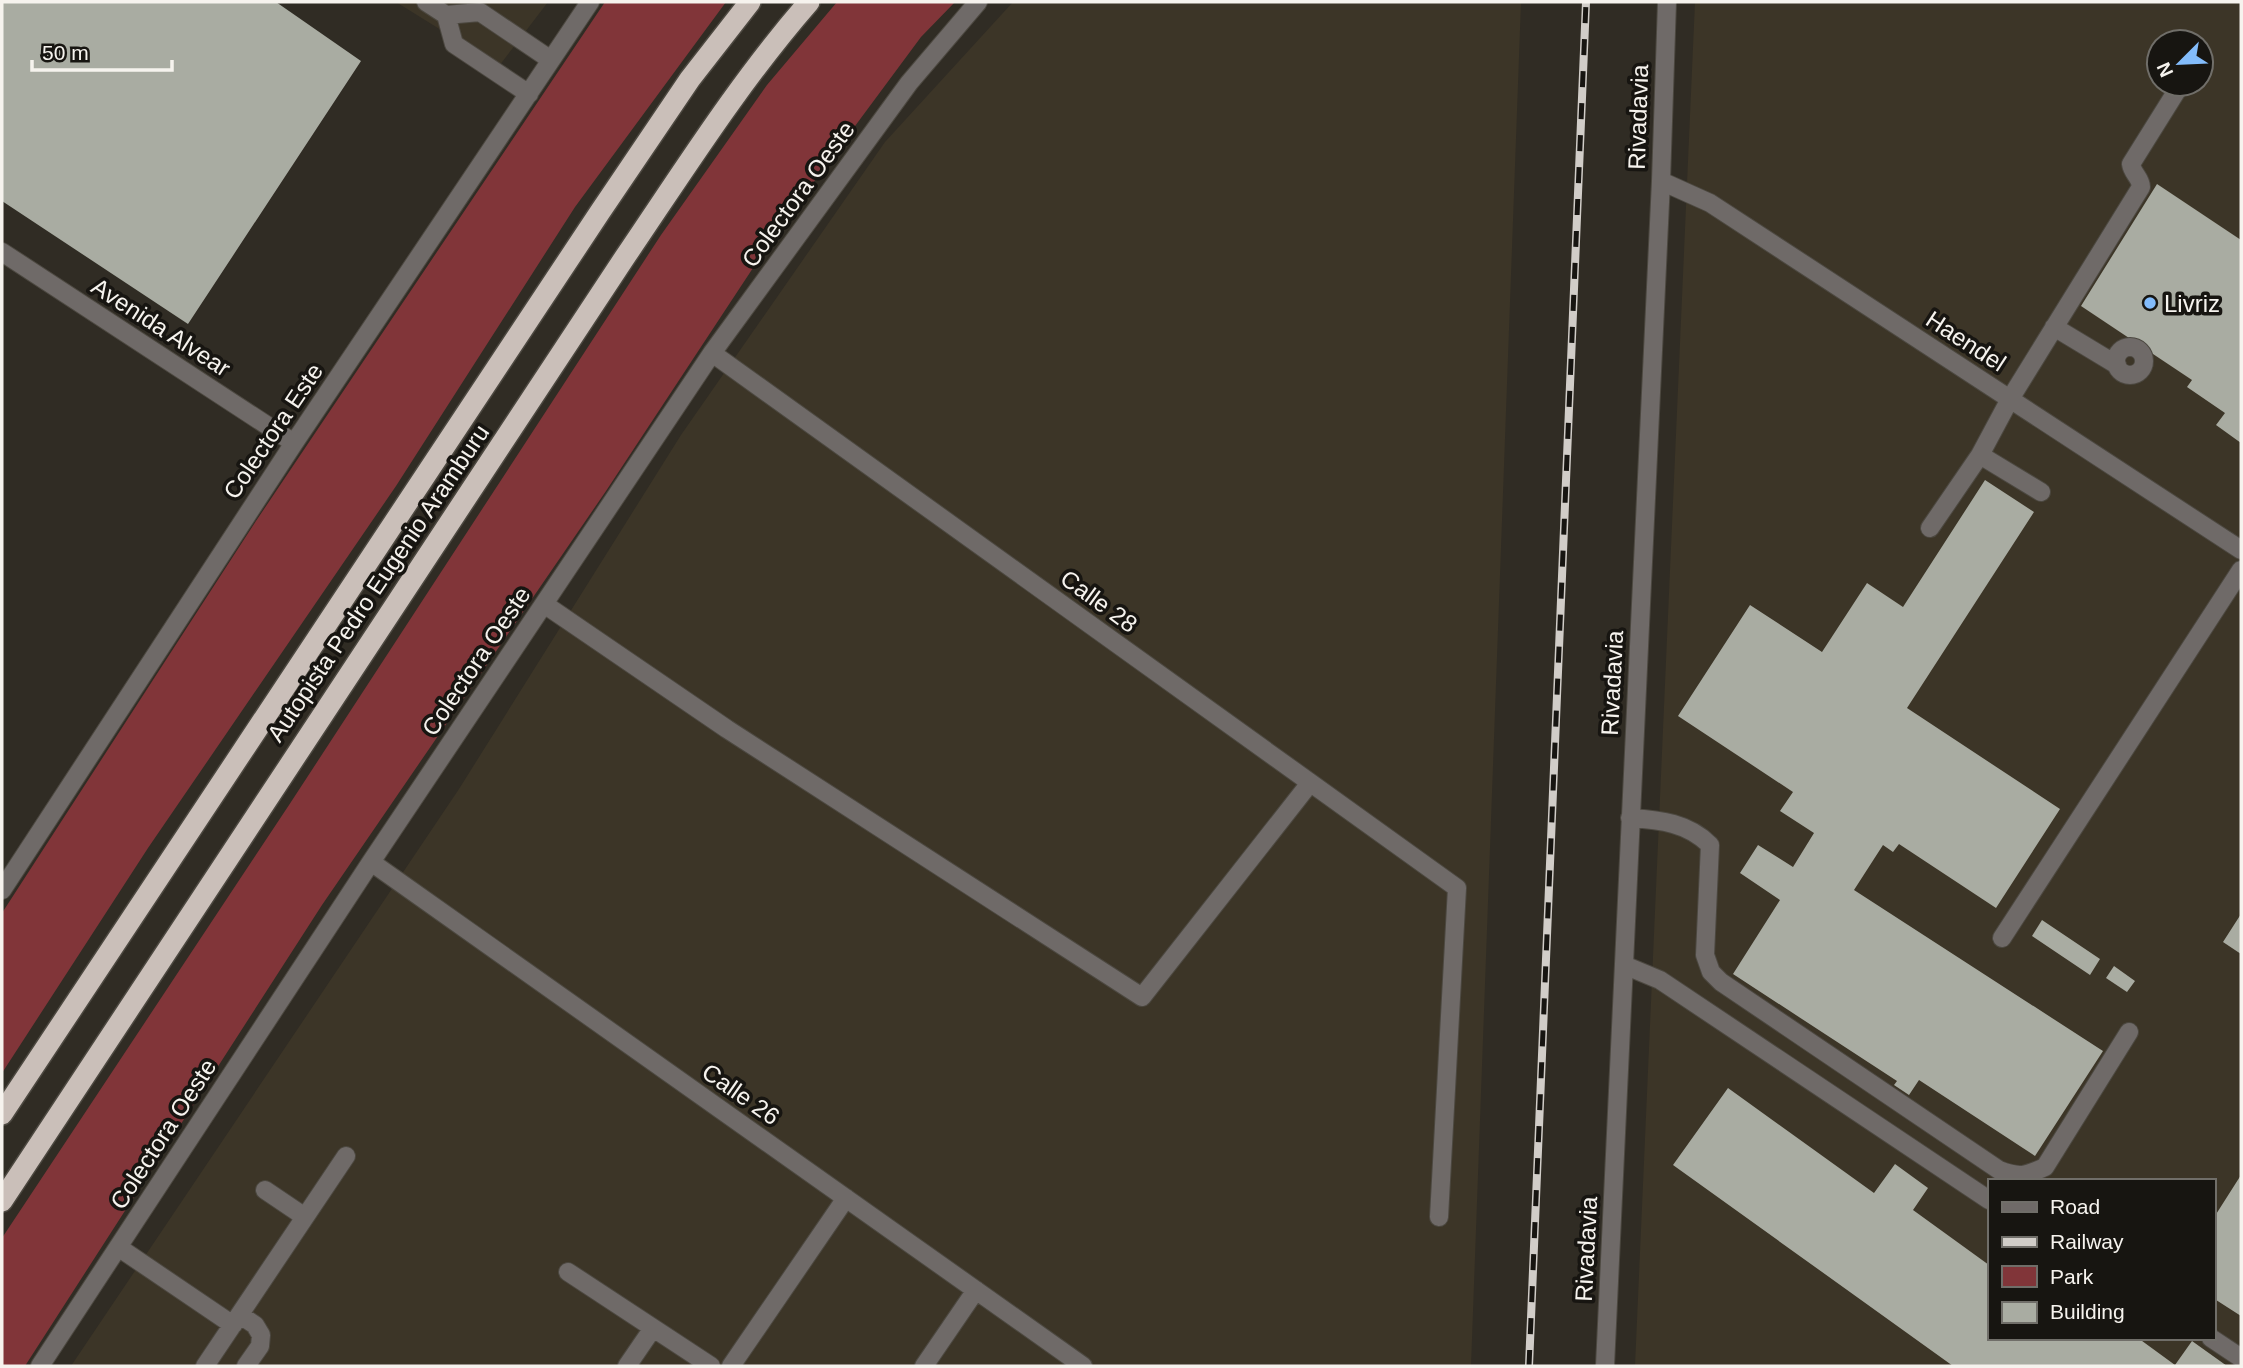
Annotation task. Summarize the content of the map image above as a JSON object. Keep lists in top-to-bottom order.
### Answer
{
  "streets": {
    "highway": ["Autopista Pedro Eugenio Aramburu"],
    "street": [
      "Rivadavia",
      "Colectora Oeste",
      "Avenida Alvear",
      "Haendel",
      "Colectora Este",
      "Calle 28",
      "Calle 26"
    ]
  },
  "crossings": [
    ["Rivadavia", "Haendel"],
    ["Colectora Oeste", "Calle 28"],
    ["Colectora Oeste", "Calle 26"],
    ["Avenida Alvear", "Colectora Este"]
  ],
  "places": ["Livriz"],
  "legend": [
    "Road",
    "Railway",
    "Park",
    "Building"
  ],
  "scale_bar": "50 m",
  "north": "bottom left"
}
